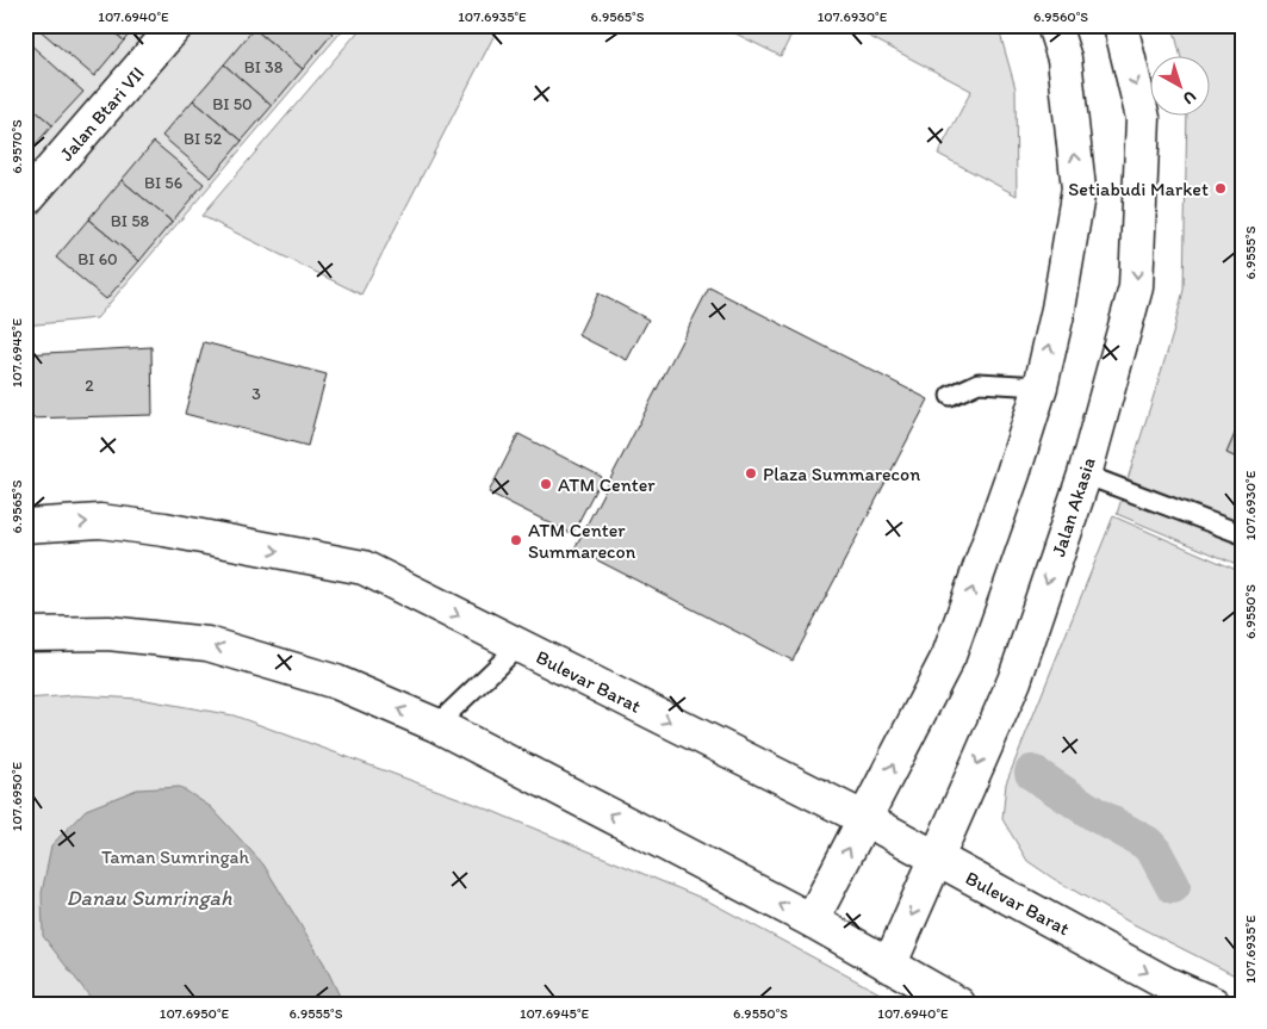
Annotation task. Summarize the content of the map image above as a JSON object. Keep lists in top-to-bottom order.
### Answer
{
  "streets": {
    "main road": ["Jalan Btari VII", "Jalan Akasia", "Bulevar Barat"]
  },
  "crossings": [
    ["Jalan Akasia", "Bulevar Barat"]
  ],
  "water": ["Danau Sumringah"],
  "parks": ["Taman Sumringah"],
  "places": [
    "Setiabudi Market",
    "Plaza Summarecon",
    "ATM Center",
    "ATM Center Summarecon"
  ],
  "house_numbers": [
    "BI 38",
    "BI 50",
    "BI 52",
    "BI 56",
    "BI 58",
    "BI 60",
    "2",
    "3"
  ],
  "north": "bottom right",
  "coordinates": [
    "107.6940°E",
    "107.6935°E",
    "6.9565°S",
    "107.6930°E",
    "6.9560°S",
    "6.9570°S",
    "6.9555°S",
    "107.6945°E",
    "6.9550°S",
    "107.6950°E"
  ]
}
